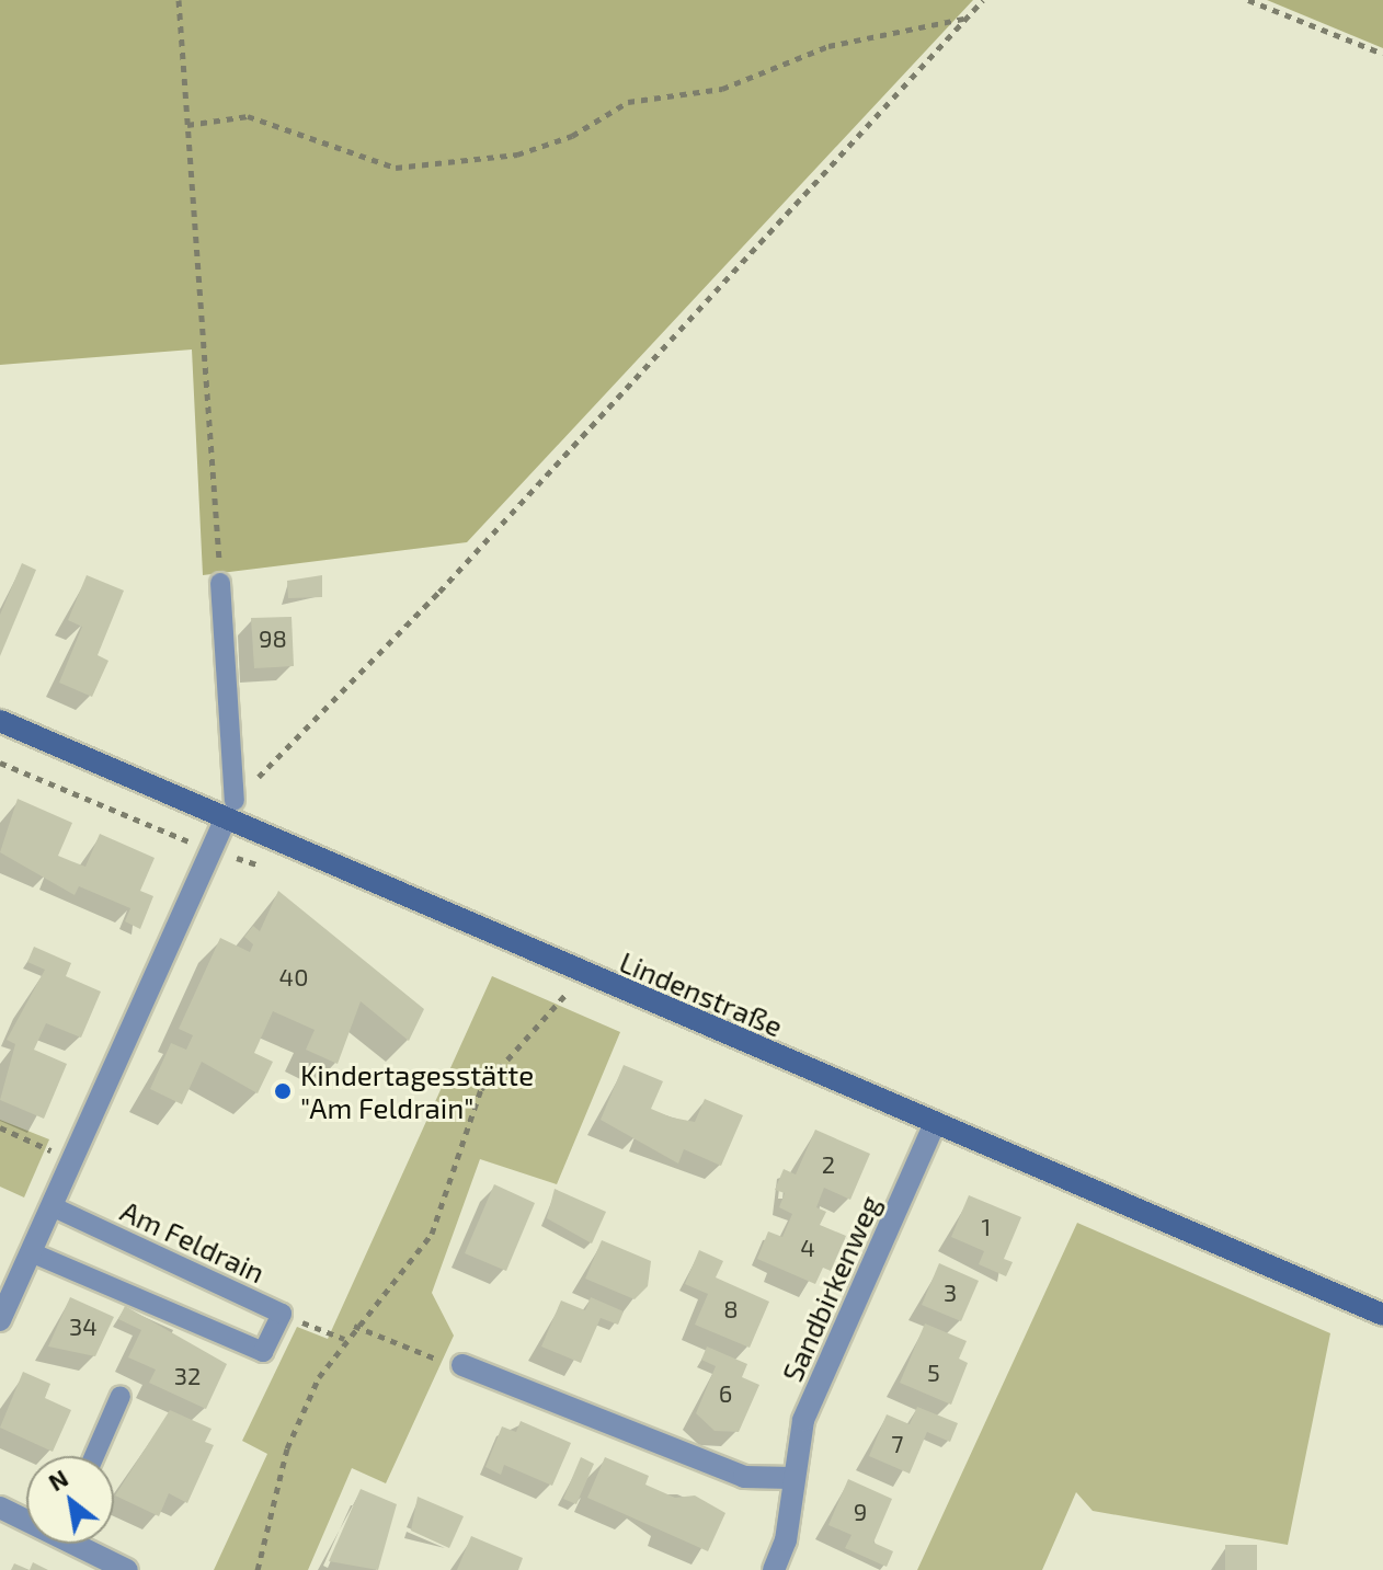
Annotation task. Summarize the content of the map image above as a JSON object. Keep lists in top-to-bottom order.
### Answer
{
  "streets": {
    "street": ["Lindenstraße", "Sandbirkenweg"],
    "lane": ["Am Feldrain"]
  },
  "crossings": [
    ["Lindenstraße", "Sandbirkenweg"]
  ],
  "places": ["Kindertagesstätte \"Am Feldrain\""],
  "house_numbers": [
    "98",
    "40",
    "2",
    "1",
    "4",
    "3",
    "8",
    "34",
    "5",
    "32",
    "6",
    "7",
    "9"
  ],
  "north": "top left"
}
